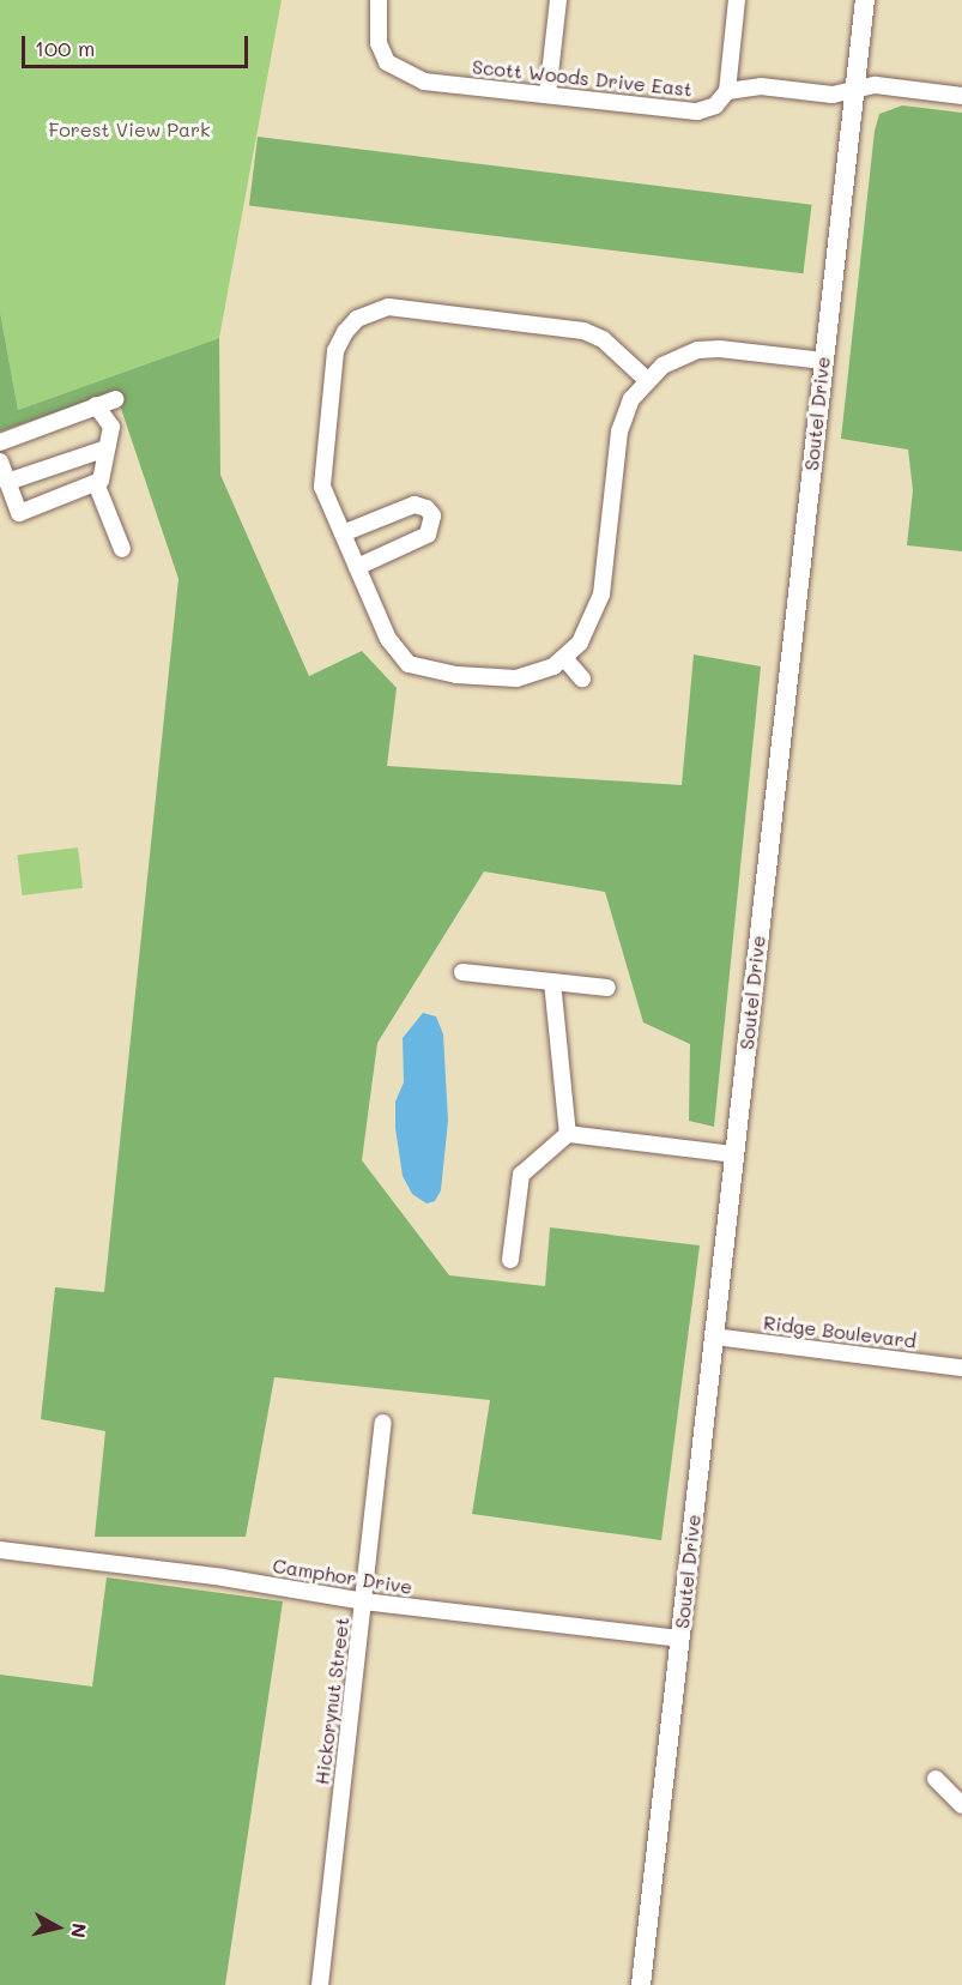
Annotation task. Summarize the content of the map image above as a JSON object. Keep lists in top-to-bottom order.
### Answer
{
  "streets": {
    "main road": ["Soutel Drive"],
    "street": [
      "Scott Woods Drive East",
      "Ridge Boulevard",
      "Camphor Drive",
      "Hickorynut Street"
    ]
  },
  "crossings": [
    ["Soutel Drive", "Ridge Boulevard"],
    ["Soutel Drive", "Camphor Drive"],
    ["Camphor Drive", "Hickorynut Street"]
  ],
  "parks": ["Forest View Park"],
  "scale_bar": "100 m",
  "north": "right"
}
